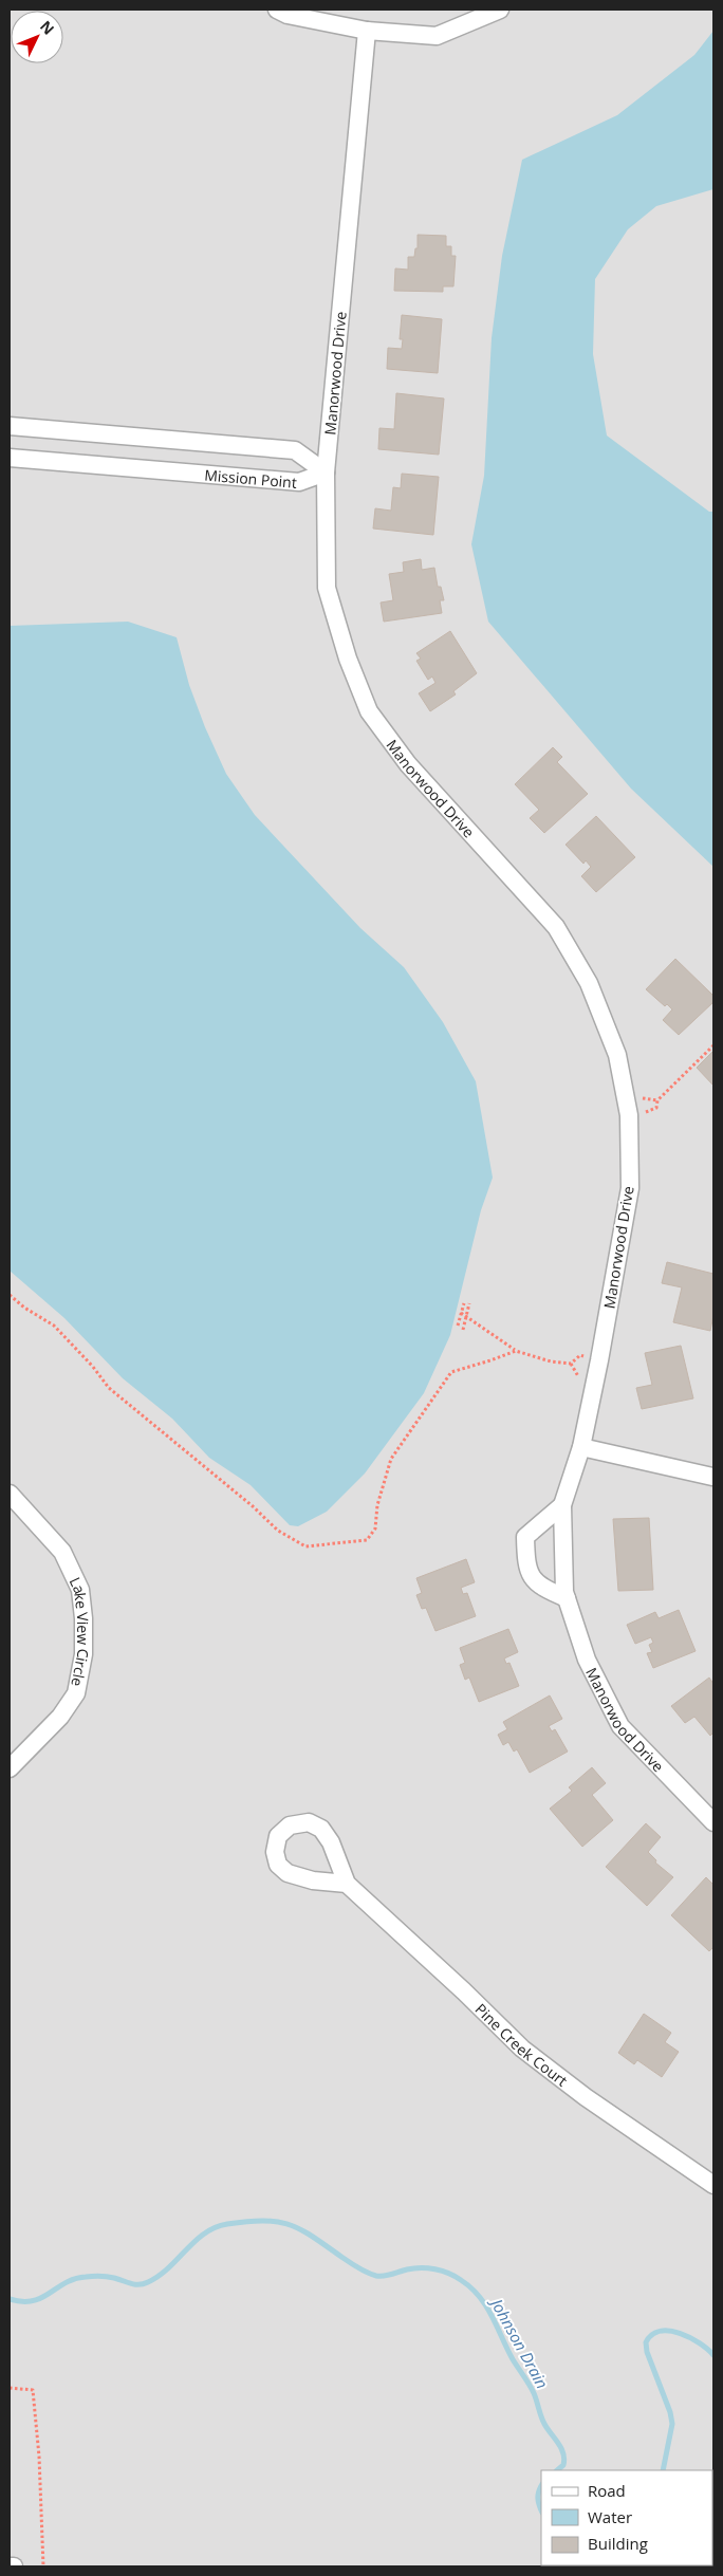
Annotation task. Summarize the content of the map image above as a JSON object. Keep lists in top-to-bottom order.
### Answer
{
  "streets": {
    "street": [
      "Manorwood Drive",
      "Mission Point",
      "Lake View Circle",
      "Pine Creek Court"
    ]
  },
  "crossings": [
    ["Manorwood Drive", "Mission Point"]
  ],
  "water": ["Johnson Drain"],
  "legend": ["Road", "Water", "Building"],
  "north": "top right"
}
